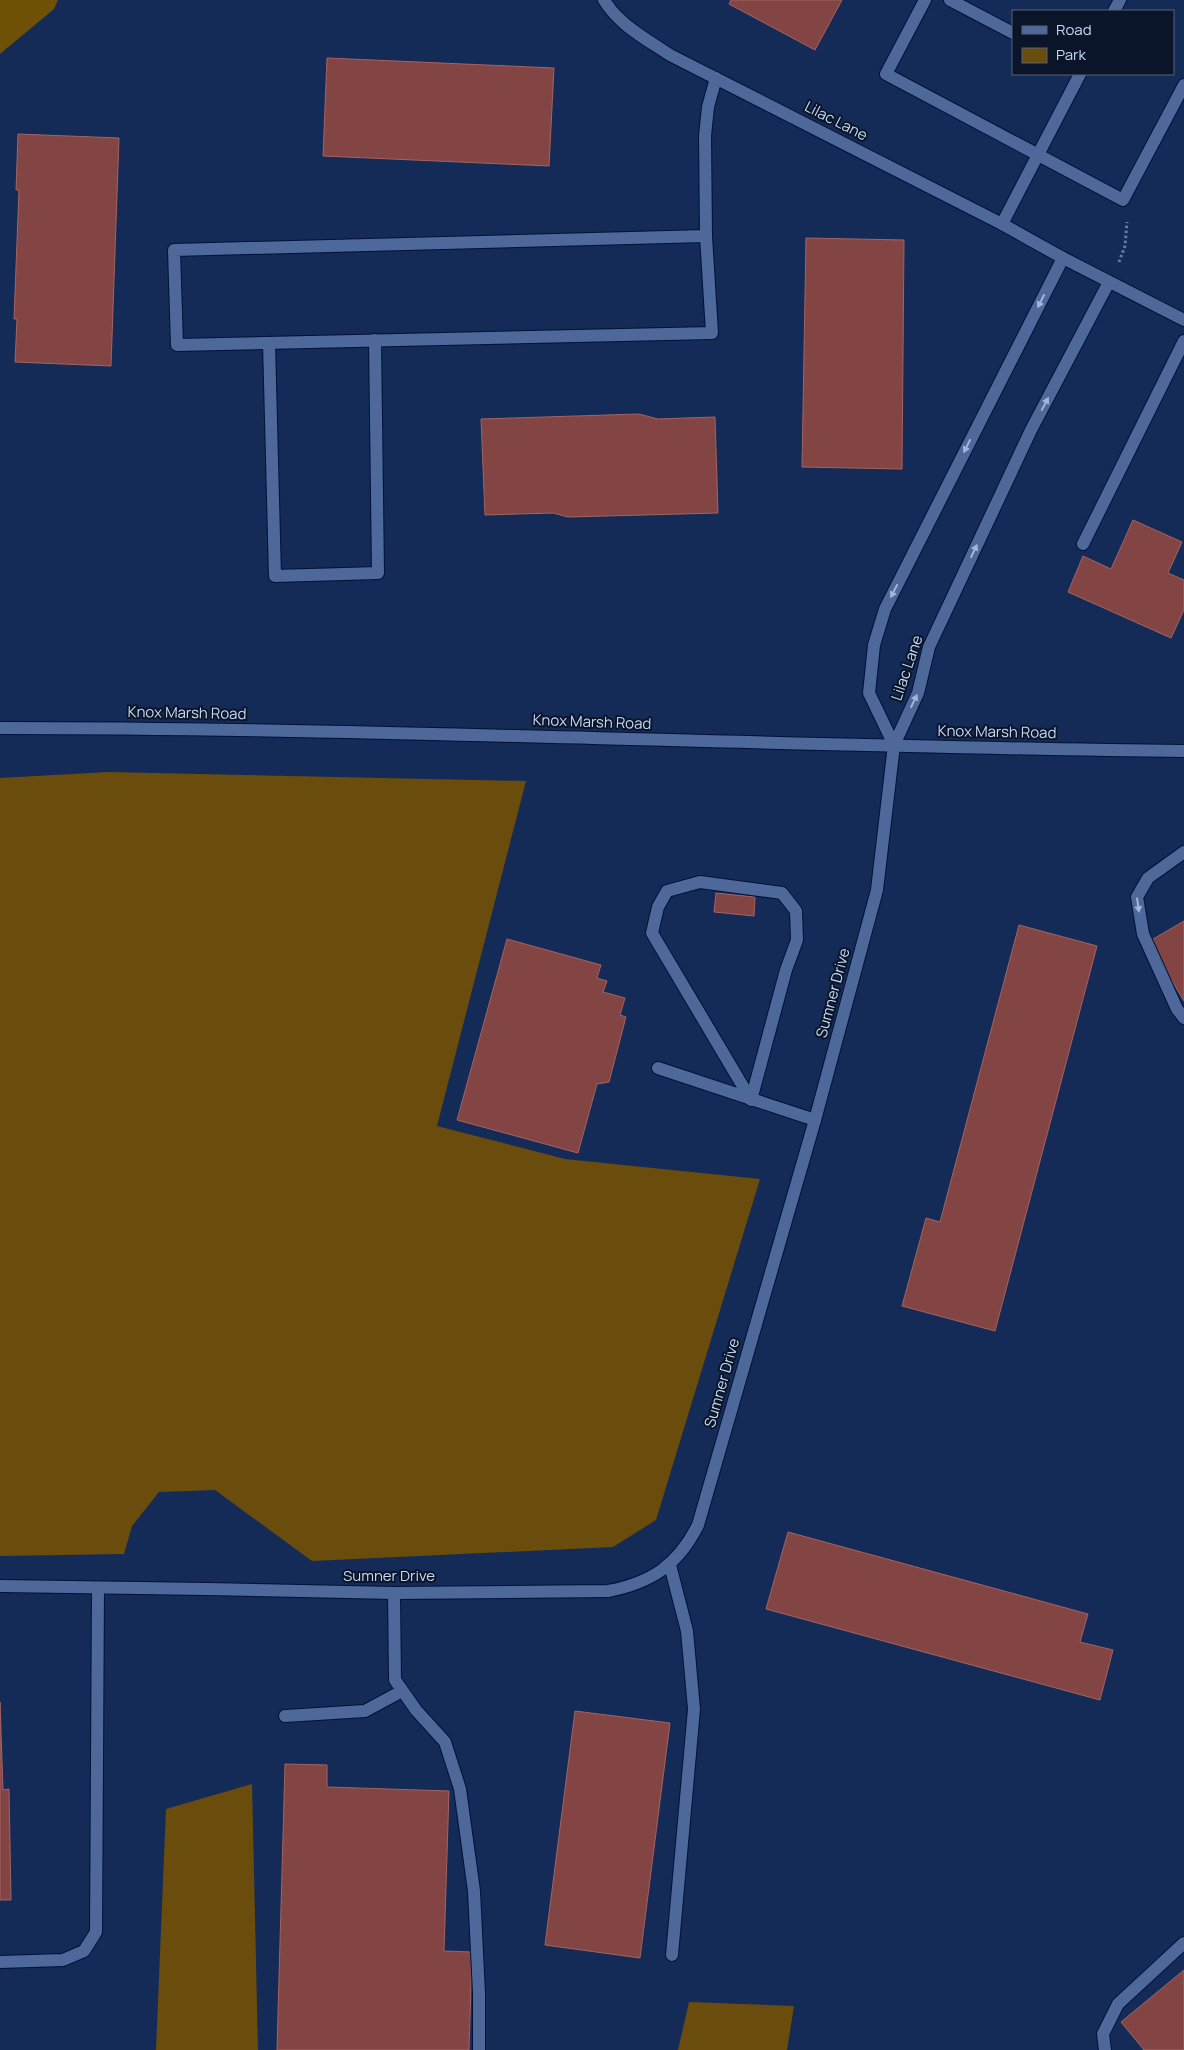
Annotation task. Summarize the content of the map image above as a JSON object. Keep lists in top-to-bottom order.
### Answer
{
  "streets": {
    "street": ["Lilac Lane", "Knox Marsh Road", "Sumner Drive"]
  },
  "crossings": [
    ["Lilac Lane", "Knox Marsh Road"],
    ["Lilac Lane", "Sumner Drive"],
    ["Knox Marsh Road", "Sumner Drive"]
  ],
  "legend": ["Road", "Park"]
}
